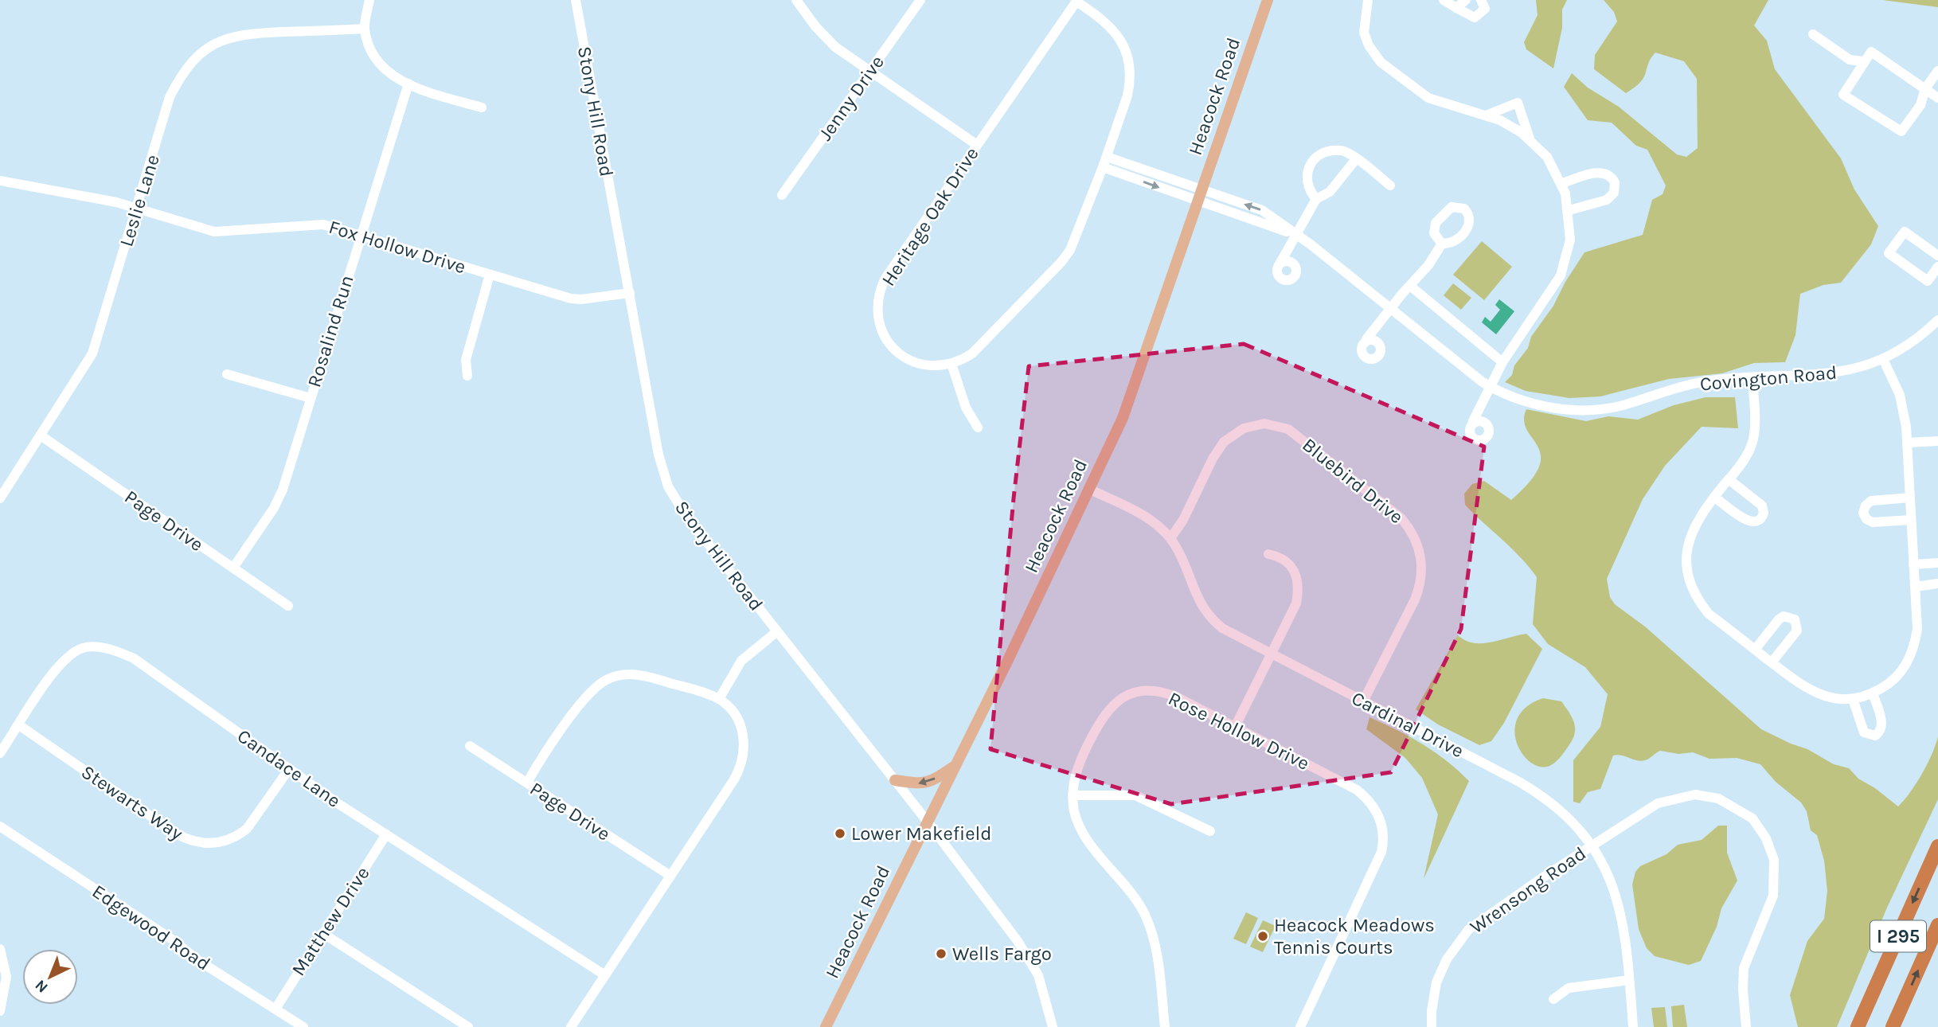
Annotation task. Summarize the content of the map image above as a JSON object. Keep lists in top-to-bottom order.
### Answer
{
  "streets": {
    "highway": ["I 295"],
    "main road": ["Heacock Road"],
    "street": [
      "Jenny Drive",
      "Stony Hill Road",
      "Leslie Lane",
      "Heritage Oak Drive",
      "Fox Hollow Drive",
      "Rosalind Run",
      "Covington Road",
      "Bluebird Drive",
      "Page Drive",
      "Cardinal Drive",
      "Rose Hollow Drive",
      "Candace Lane",
      "Stewarts Way",
      "Wrensong Road",
      "Matthew Drive",
      "Edgewood Road"
    ]
  },
  "crossings": [
    ["Heacock Road", "Stony Hill Road"],
    ["Heacock Road", "Covington Road"],
    ["Heacock Road", "Cardinal Drive"],
    ["Stony Hill Road", "Fox Hollow Drive"],
    ["Leslie Lane", "Fox Hollow Drive"],
    ["Leslie Lane", "Page Drive"],
    ["Heritage Oak Drive", "Covington Road"],
    ["Fox Hollow Drive", "Rosalind Run"],
    ["Rosalind Run", "Page Drive"],
    ["Bluebird Drive", "Cardinal Drive"],
    ["Cardinal Drive", "Wrensong Road"],
    ["Candace Lane", "Stewarts Way"],
    ["Candace Lane", "Matthew Drive"],
    ["Matthew Drive", "Edgewood Road"]
  ],
  "places": ["Lower Makefield", "Heacock Meadows Tennis Courts", "Wells Fargo"],
  "north": "bottom left"
}
